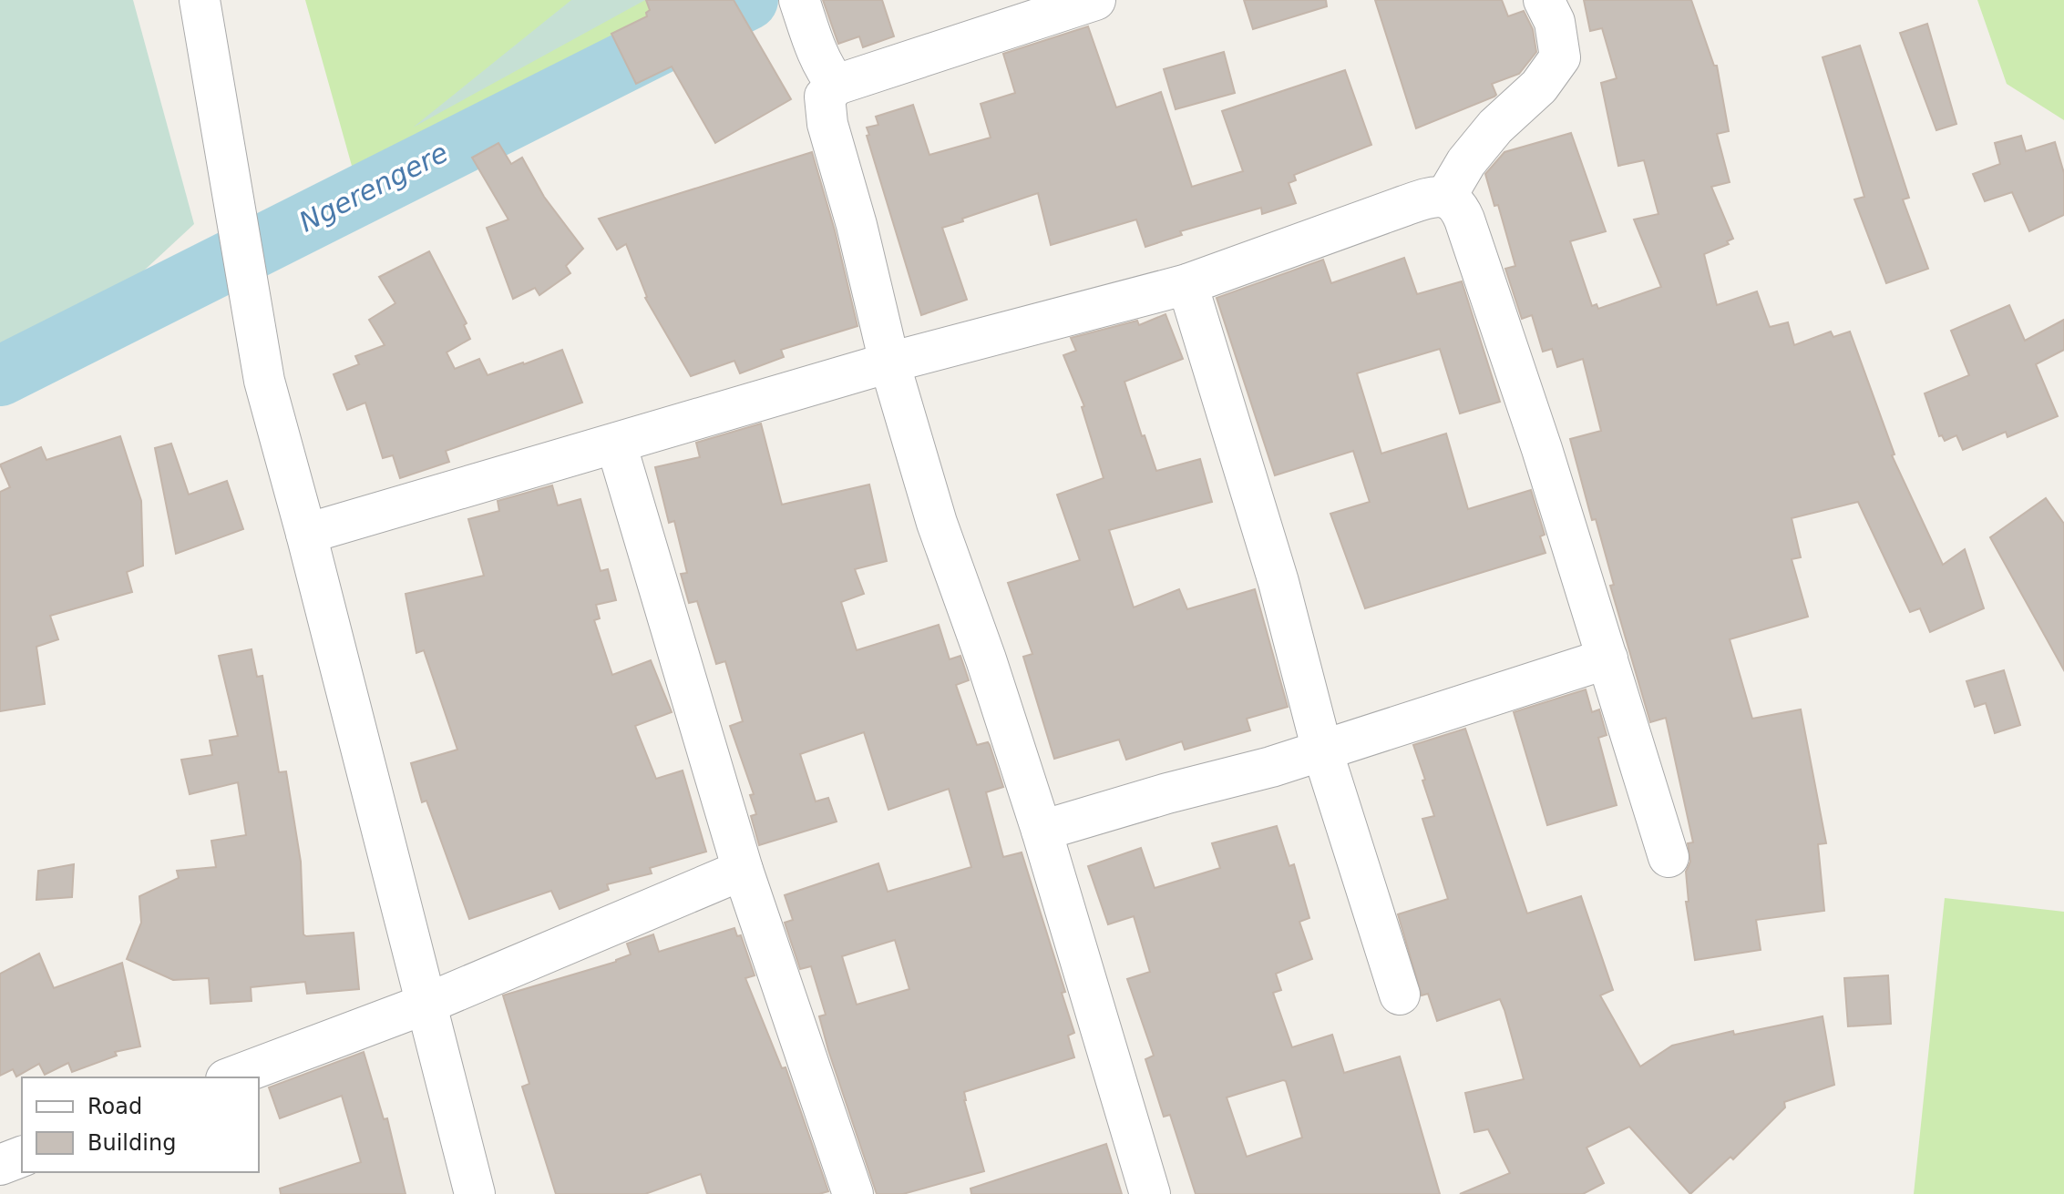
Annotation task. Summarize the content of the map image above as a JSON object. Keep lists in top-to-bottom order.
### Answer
{
  "water": ["Ngerengere"],
  "legend": ["Road", "Building"]
}
